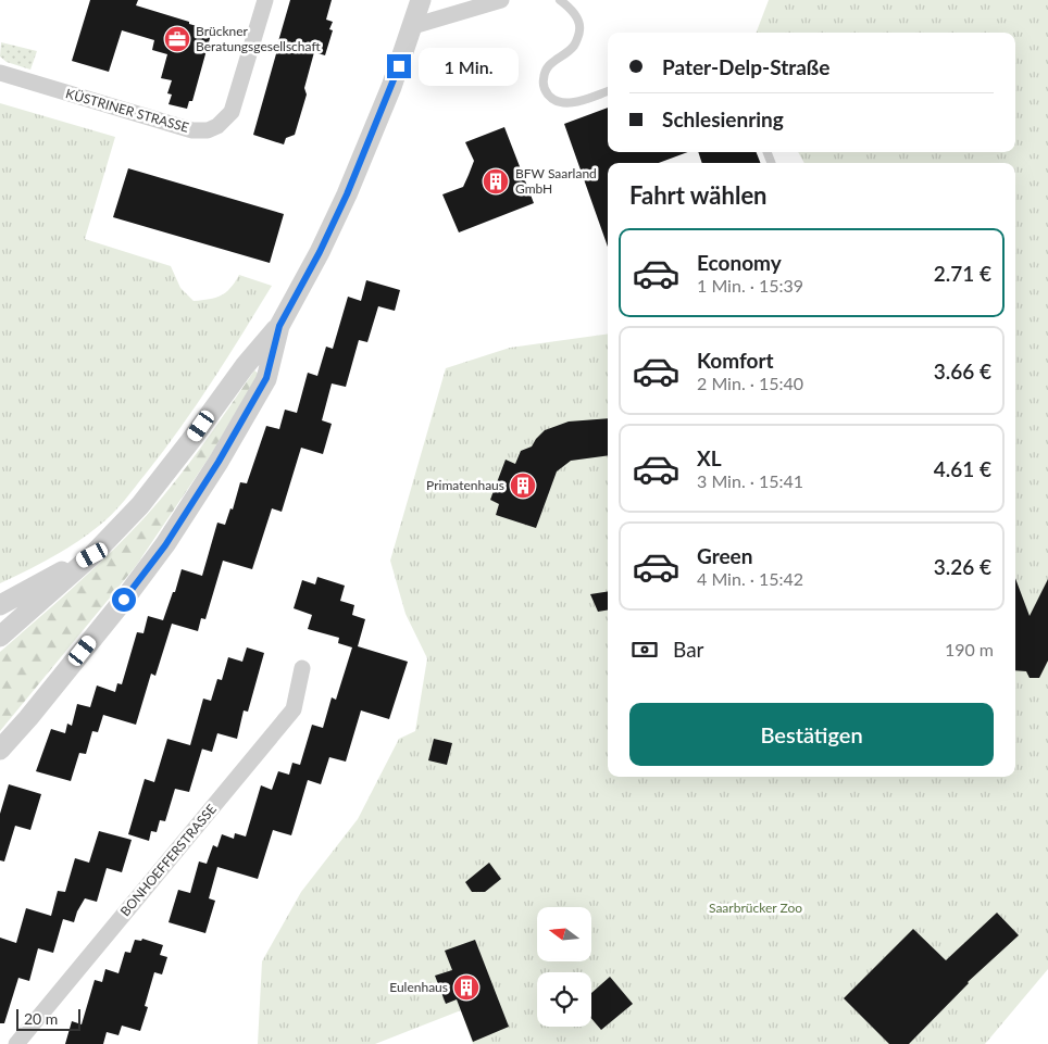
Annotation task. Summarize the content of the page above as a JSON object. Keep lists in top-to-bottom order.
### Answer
{
  "streets": {
    "street": ["KÜSTRINER STRASSE", "BONHOEFFERSTRASSE"]
  },
  "parks": ["Saarbrücker Zoo"],
  "places": {
    "office": ["Brückner Beratungsgesellschaft"],
    "building": ["BFW Saarland GmbH", "Primatenhaus", "Eulenhaus"]
  },
  "scale_bar": "20 m",
  "north": "left",
  "page": {
    "banner": ["Pater-Delp-Straße", "Schlesienring"],
    "bubble": "1 Min.",
    "heading": "Fahrt wählen",
    "list": [
      {
        "name": "Economy",
        "note": "1 Min. · 15:39",
        "value": "2.71 €"
      },
      {
        "name": "Komfort",
        "note": "2 Min. · 15:40",
        "value": "3.66 €"
      },
      {
        "name": "XL",
        "note": "3 Min. · 15:41",
        "value": "4.61 €"
      },
      {
        "name": "Green",
        "note": "4 Min. · 15:42",
        "value": "3.26 €"
      }
    ],
    "pay": ["Bar", "190 m"],
    "buttons": "Bestätigen",
    "scale": "20 m"
  }
}
